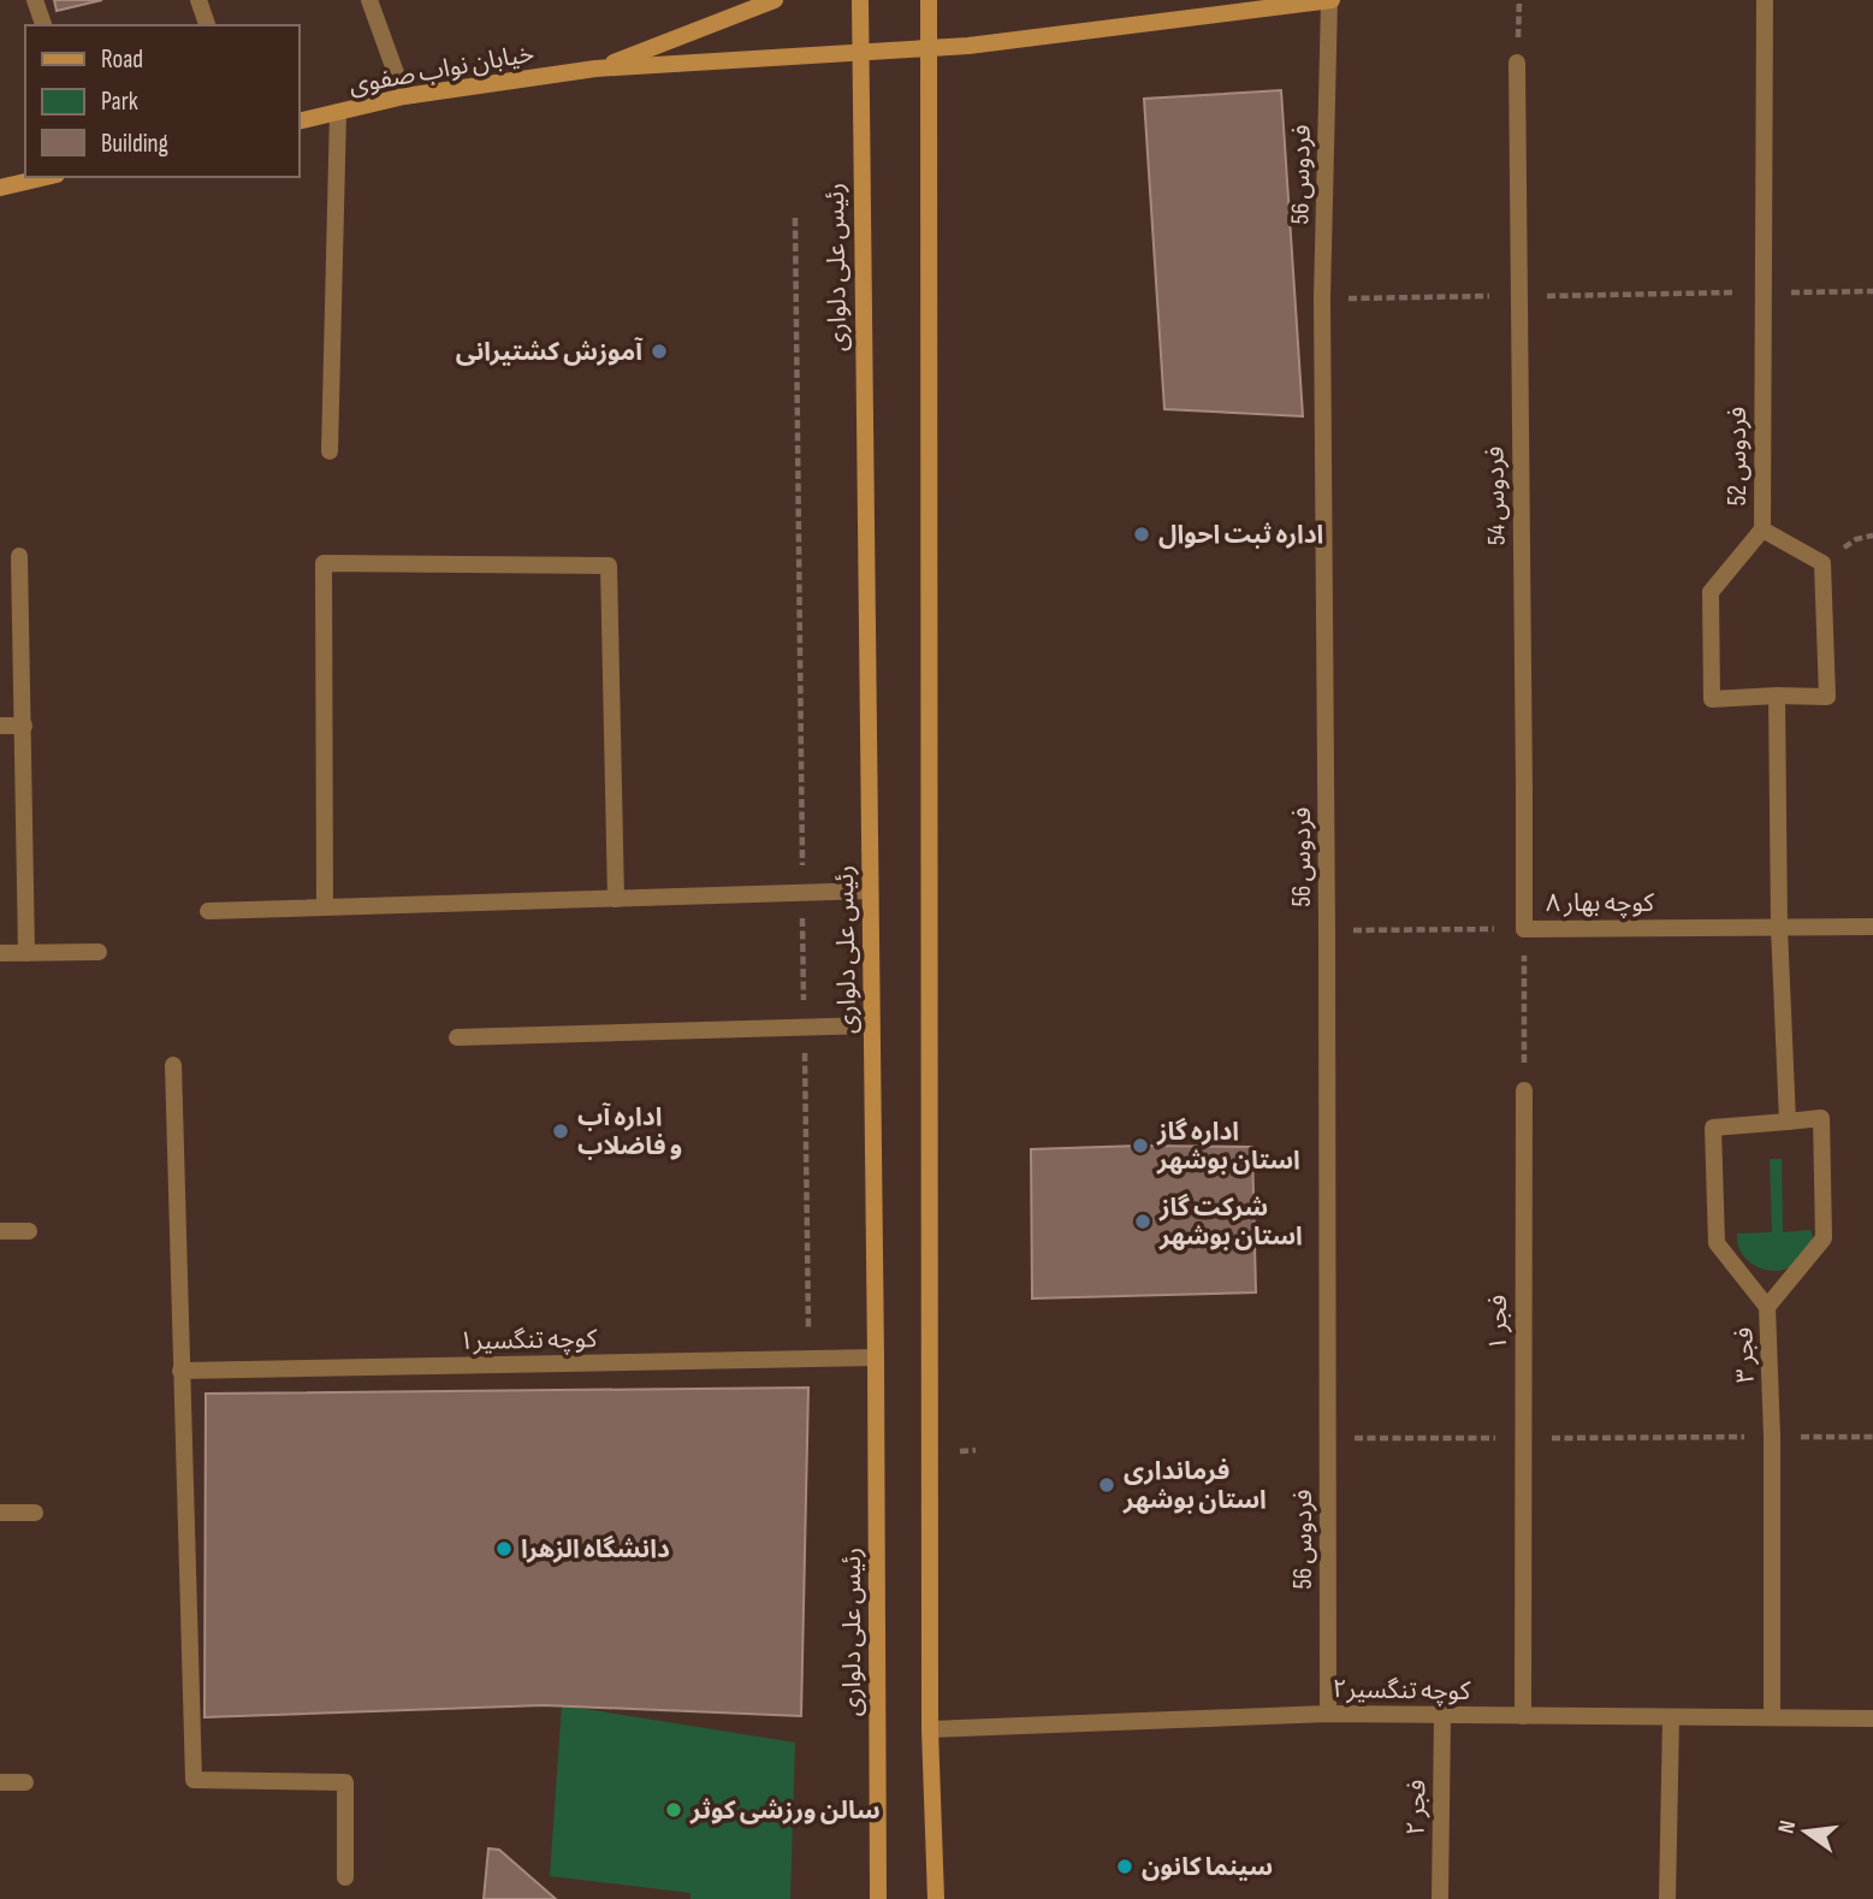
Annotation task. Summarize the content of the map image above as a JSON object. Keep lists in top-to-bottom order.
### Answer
{
  "streets": {
    "main road": ["خیابان نواب صفوی", "رئیس علی دلواری"],
    "street": [
      "فردوس 56",
      "فردوس 52",
      "فردوس 54",
      "کوچه بهار ۸",
      "فجر ۱",
      "کوچه تنگسیر۱",
      "فجر ۳",
      "کوچه تنگسیر۲",
      "فجر ۲"
    ]
  },
  "crossings": [
    ["خیابان نواب صفوی", "فردوس 56"],
    ["خیابان نواب صفوی", "رئیس علی دلواری"],
    ["فردوس 56", "کوچه بهار ۸"],
    ["فردوس 56", "کوچه تنگسیر۲"],
    ["رئیس علی دلواری", "کوچه تنگسیر۱"],
    ["فردوس 54", "کوچه بهار ۸"],
    ["فجر ۱", "کوچه تنگسیر۲"],
    ["فجر ۳", "کوچه تنگسیر۲"],
    ["کوچه تنگسیر۲", "فجر ۲"]
  ],
  "places": [
    "آموزش کشتیرانی",
    "اداره ثبت احوال",
    "اداره آب و فاضلاب",
    "اداره گاز استان بوشهر",
    "شرکت گاز استان بوشهر",
    "فرمانداری استان بوشهر",
    "دانشگاه الزهرا",
    "سالن ورزشی کوثر",
    "سینما کانون"
  ],
  "legend": ["Road", "Park", "Building"],
  "north": "left"
}
